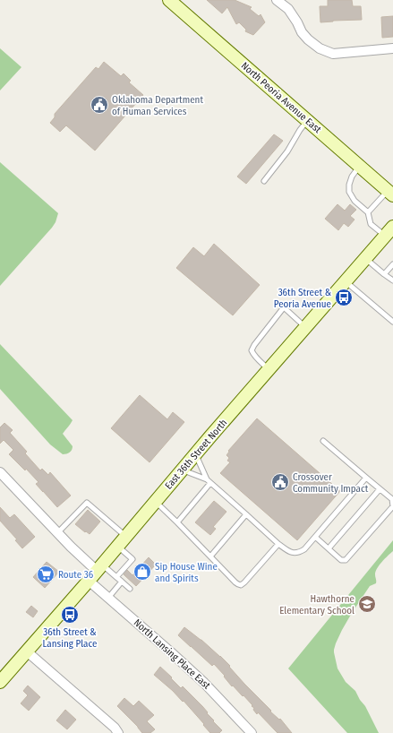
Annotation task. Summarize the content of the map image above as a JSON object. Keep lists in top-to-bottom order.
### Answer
{
  "streets": {
    "main road": ["North Peoria Avenue East", "East 36th Street North"],
    "street": ["North Lansing Place East"]
  },
  "crossings": [
    ["East 36th Street North", "North Lansing Place East"]
  ],
  "places": {
    "public building": ["Oklahoma Department of Human Services", "Crossover Community Impact"],
    "bus stop": ["36th Street & Peoria Avenue", "36th Street & Lansing Place"],
    "shop": ["Sip House Wine and Spirits"],
    "supermarket": ["Route 36"],
    "school or university": ["Hawthorne Elementary School"]
  }
}
